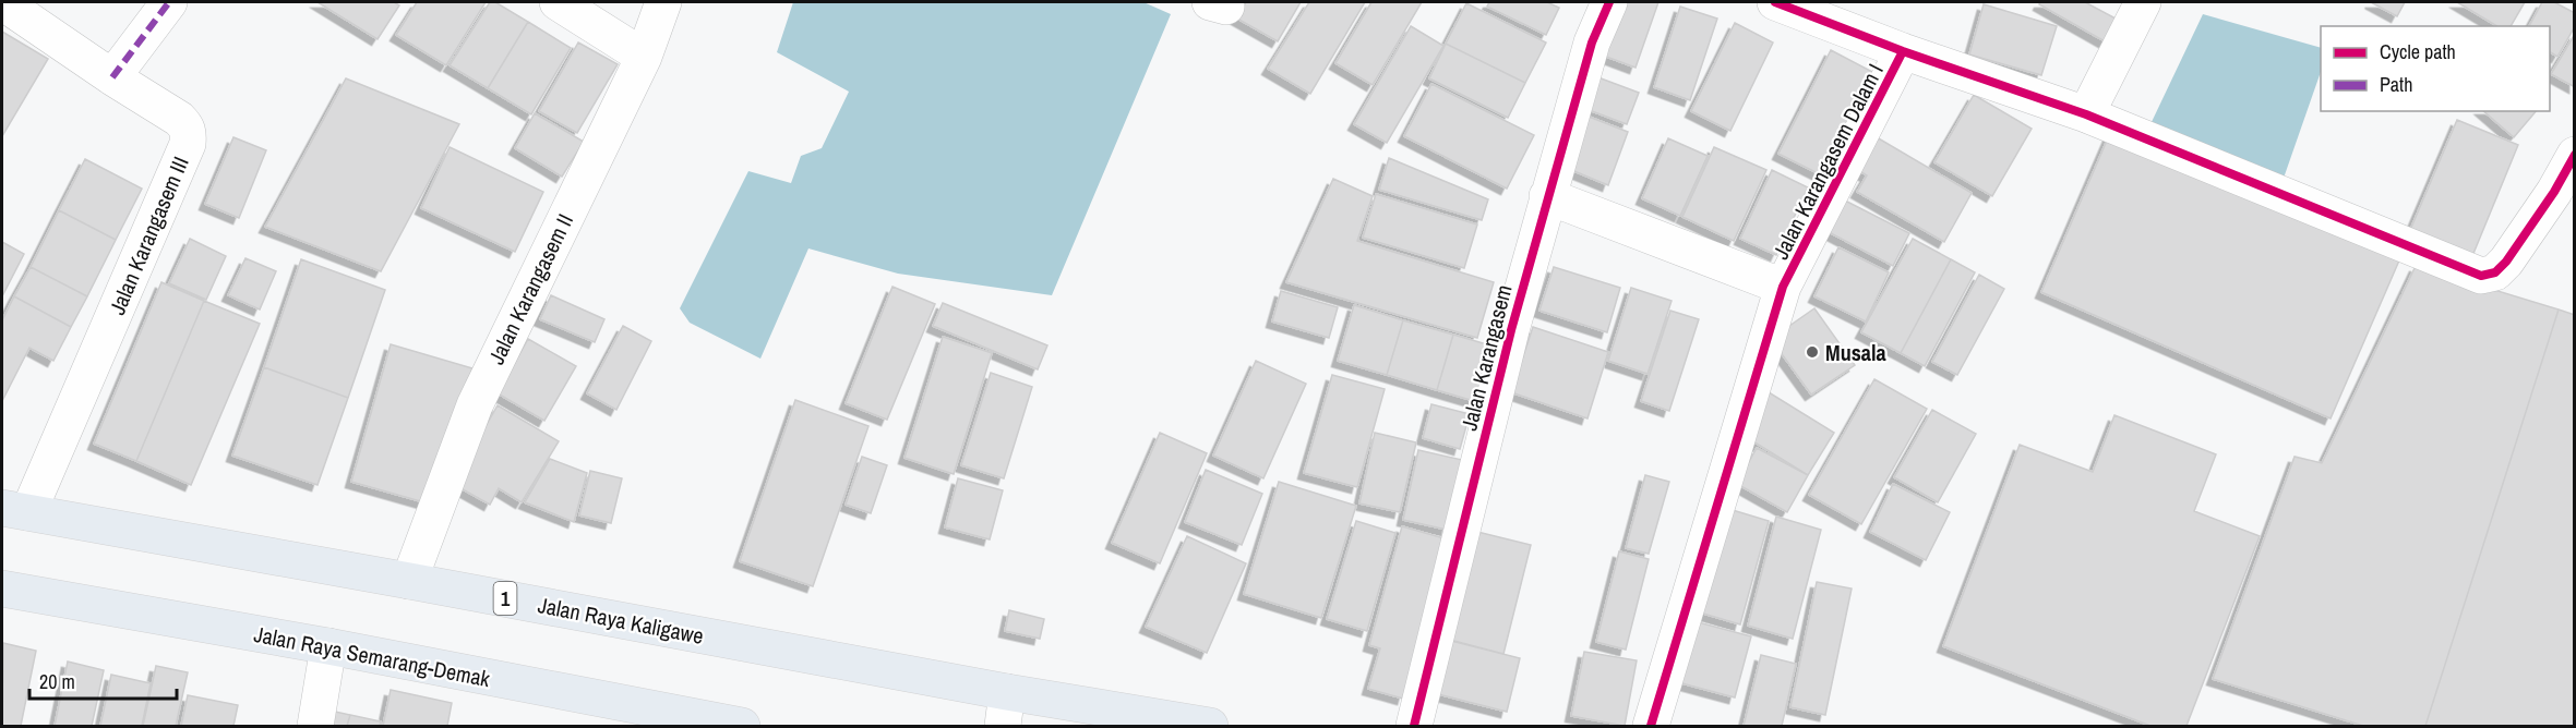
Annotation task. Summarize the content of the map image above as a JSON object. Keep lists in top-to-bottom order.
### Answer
{
  "streets": {
    "highway": ["1", "Jalan Raya Kaligawe", "Jalan Raya Semarang-Demak"],
    "street": [
      "Jalan Karangasem Dalam I",
      "Jalan Karangasem III",
      "Jalan Karangasem II",
      "Jalan Karangasem"
    ]
  },
  "crossings": [
    ["Jalan Karangasem Dalam I", "Jalan Karangasem"],
    ["Jalan Karangasem III", "Jalan Raya Kaligawe"],
    ["Jalan Karangasem II", "Jalan Raya Kaligawe"],
    ["1", "Jalan Raya Kaligawe"]
  ],
  "places": ["Musala"],
  "legend": ["Cycle path", "Path"],
  "scale_bar": "20 m"
}
